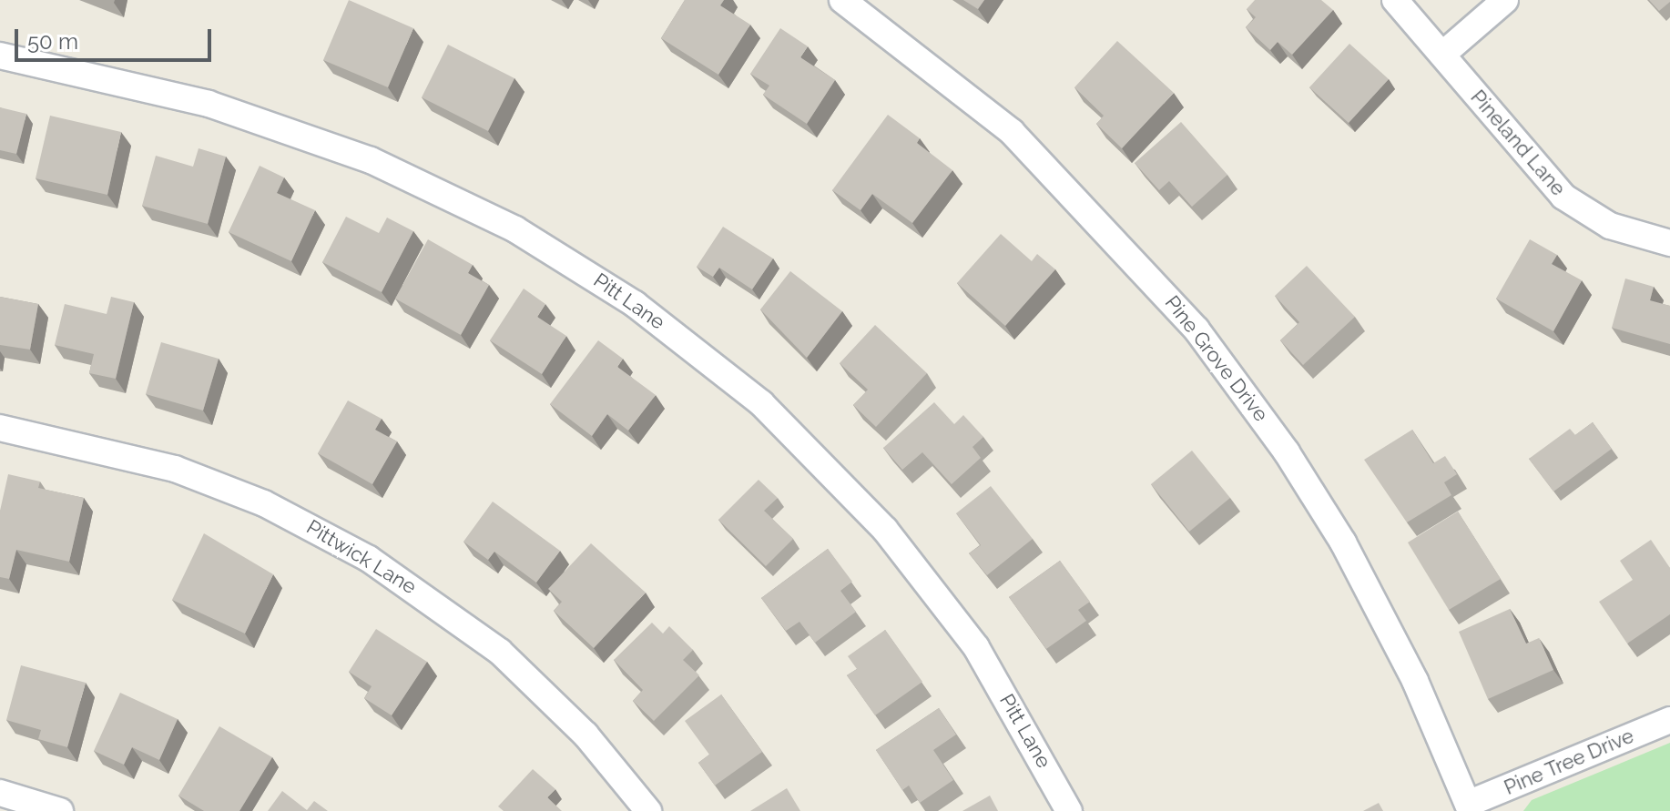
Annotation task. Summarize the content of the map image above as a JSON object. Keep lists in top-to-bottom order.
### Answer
{
  "streets": {
    "street": [
      "Pineland Lane",
      "Pitt Lane",
      "Pine Grove Drive",
      "Pittwick Lane",
      "Pine Tree Drive"
    ]
  },
  "crossings": [
    ["Pine Grove Drive", "Pine Tree Drive"]
  ],
  "scale_bar": "50 m"
}
